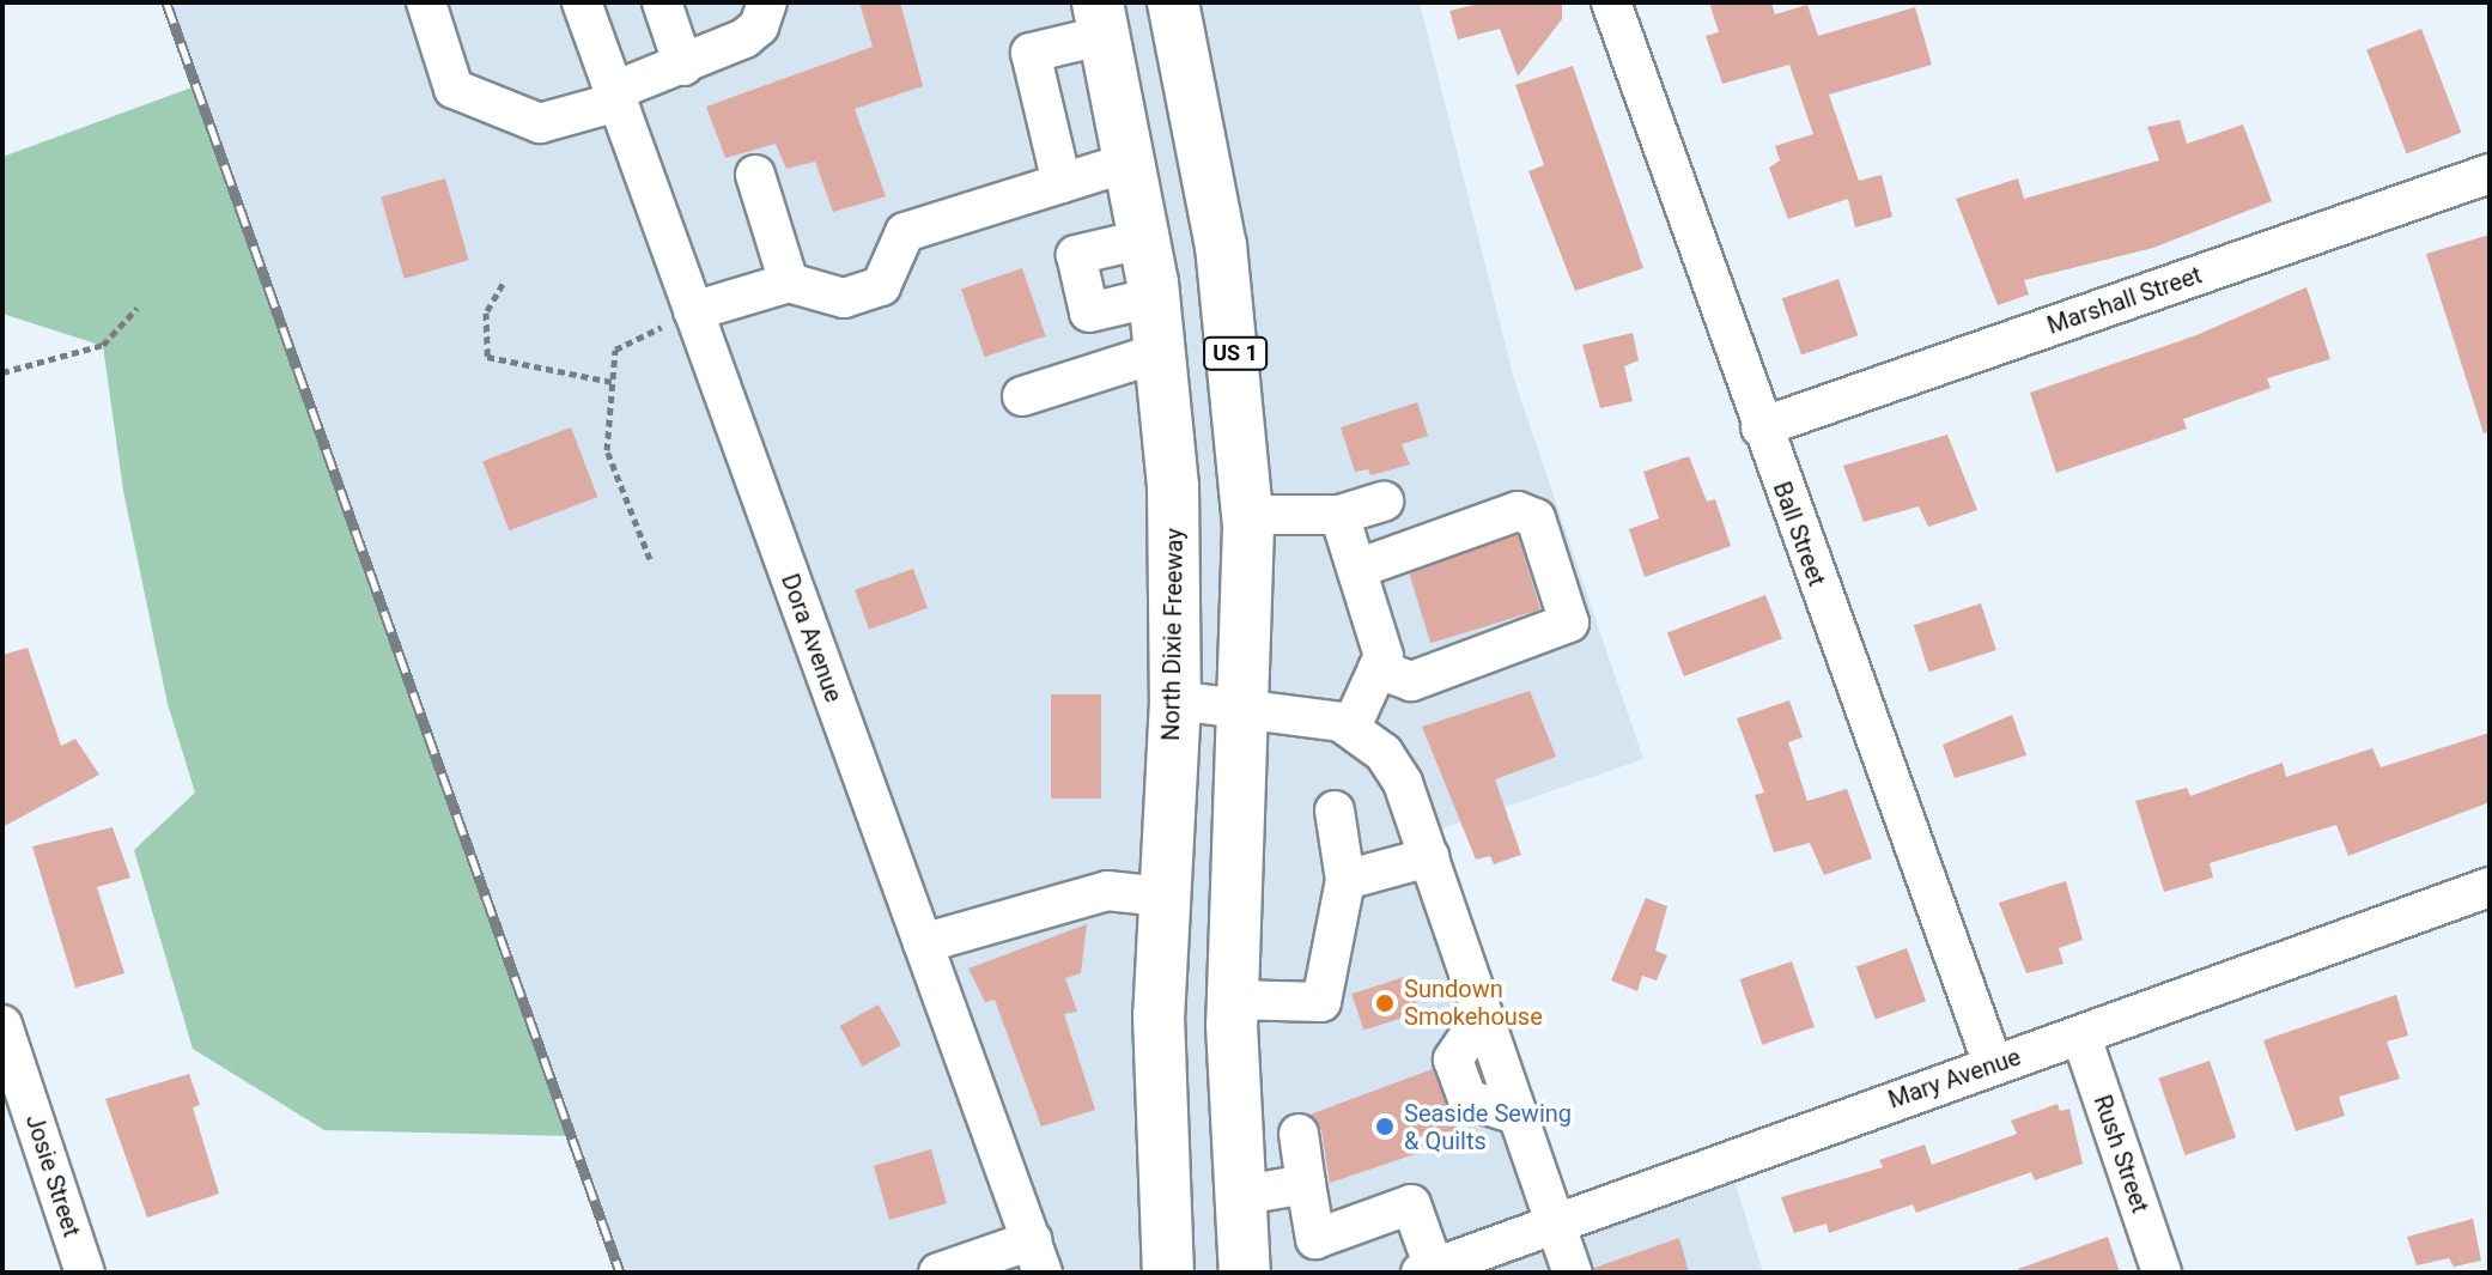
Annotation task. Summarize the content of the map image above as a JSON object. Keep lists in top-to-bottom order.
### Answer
{
  "streets": {
    "main road": ["US 1", "North Dixie Freeway"],
    "street": [
      "Marshall Street",
      "Ball Street",
      "Dora Avenue",
      "Mary Avenue",
      "Rush Street",
      "Josie Street"
    ]
  },
  "crossings": [
    ["Marshall Street", "Ball Street"],
    ["Ball Street", "Mary Avenue"],
    ["Mary Avenue", "Rush Street"]
  ],
  "places": ["Sundown Smokehouse", "Seaside Sewing & Quilts"]
}
